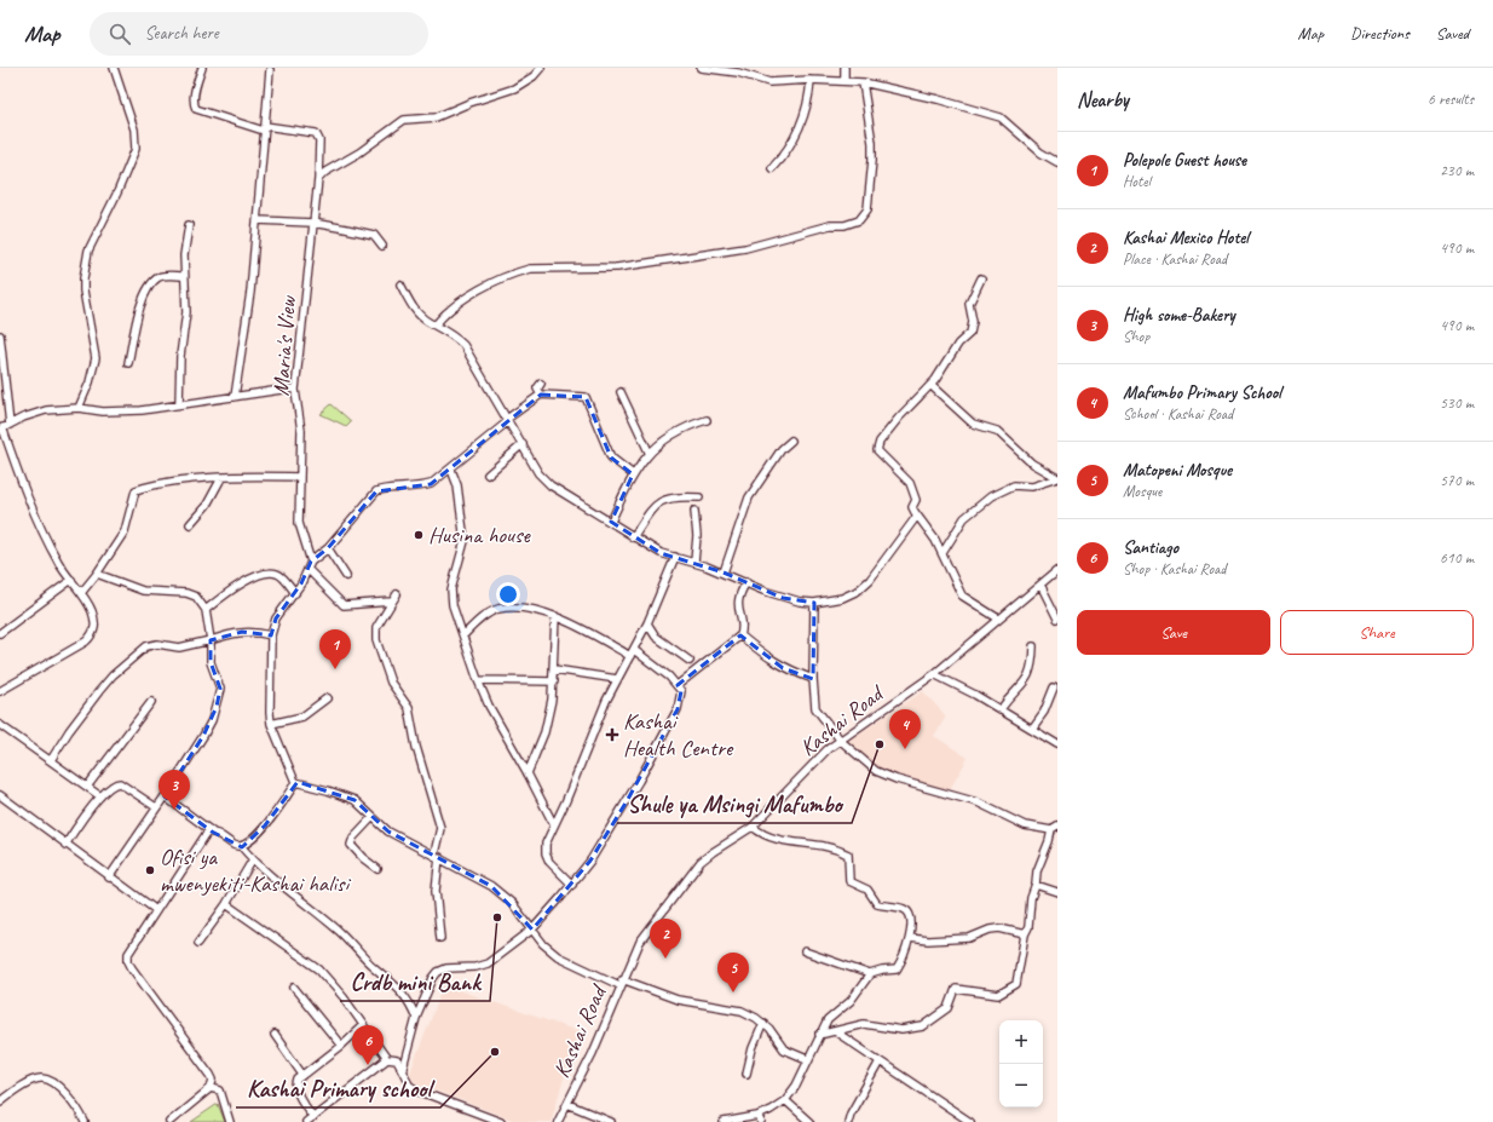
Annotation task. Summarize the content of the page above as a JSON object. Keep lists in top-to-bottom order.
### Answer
{
  "streets": {
    "street": ["Maria's View", "Kashai Road"]
  },
  "places": {
    "other": [
      "Husina house",
      "Shule ya Msingi Mafumbo",
      "Ofisi ya mwenyekiti-Kashai halisi",
      "Crdb mini Bank",
      "Kashai Primary school"
    ],
    "health": ["Kashai Health Centre"]
  },
  "page": {
    "header": "Map",
    "search": "Search here",
    "nav": ["Map", "Directions", "Saved"],
    "heading": ["Nearby", "6 results"],
    "list": [
      {
        "mark": "1",
        "name": "Polepole Guest house",
        "note": "Hotel",
        "value": "230 m"
      },
      {
        "mark": "2",
        "name": "Kashai Mexico Hotel",
        "note": "Place · Kashai Road",
        "value": "490 m"
      },
      {
        "mark": "3",
        "name": "High some-Bakery",
        "note": "Shop",
        "value": "490 m"
      },
      {
        "mark": "4",
        "name": "Mafumbo Primary School",
        "note": "School · Kashai Road",
        "value": "530 m"
      },
      {
        "mark": "5",
        "name": "Matopeni Mosque",
        "note": "Mosque",
        "value": "570 m"
      },
      {
        "mark": "6",
        "name": "Santiago",
        "note": "Shop · Kashai Road",
        "value": "610 m"
      }
    ],
    "buttons": ["Save", "Share"],
    "pins": [
      "1",
      "4",
      "3",
      "2",
      "5",
      "6"
    ],
    "map_buttons": ["+", "−"]
  }
}
